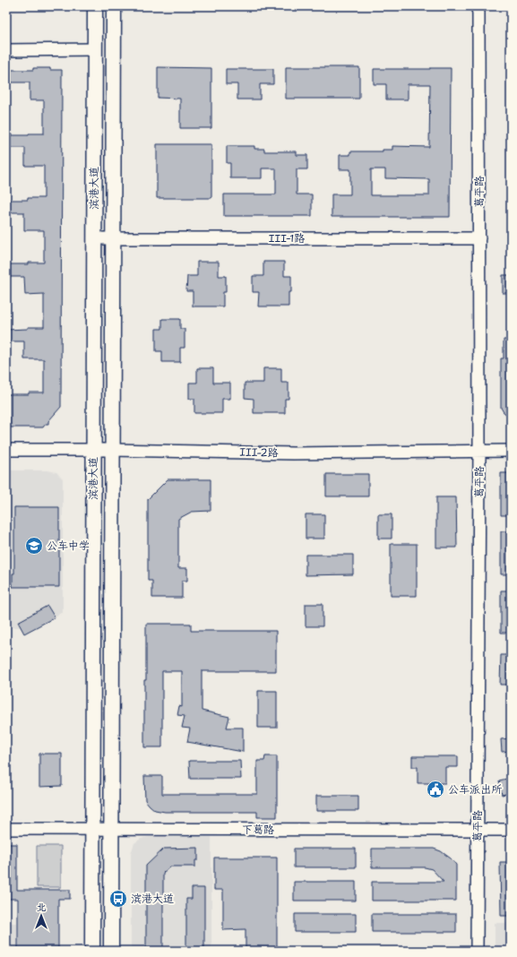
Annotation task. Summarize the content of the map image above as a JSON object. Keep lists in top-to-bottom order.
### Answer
{
  "streets": {
    "main road": ["滨港大道"],
    "street": [
      "葛平路",
      "III-1路",
      "III-2路",
      "下葛路"
    ]
  },
  "crossings": [
    ["滨港大道", "III-1路"],
    ["滨港大道", "III-2路"],
    ["滨港大道", "下葛路"],
    ["葛平路", "III-1路"],
    ["葛平路", "III-2路"],
    ["葛平路", "下葛路"]
  ],
  "places": {
    "school or university": ["公车中学"],
    "public building": ["公车派出所"],
    "bus stop": ["滨港大道"]
  },
  "north": "top"
}
